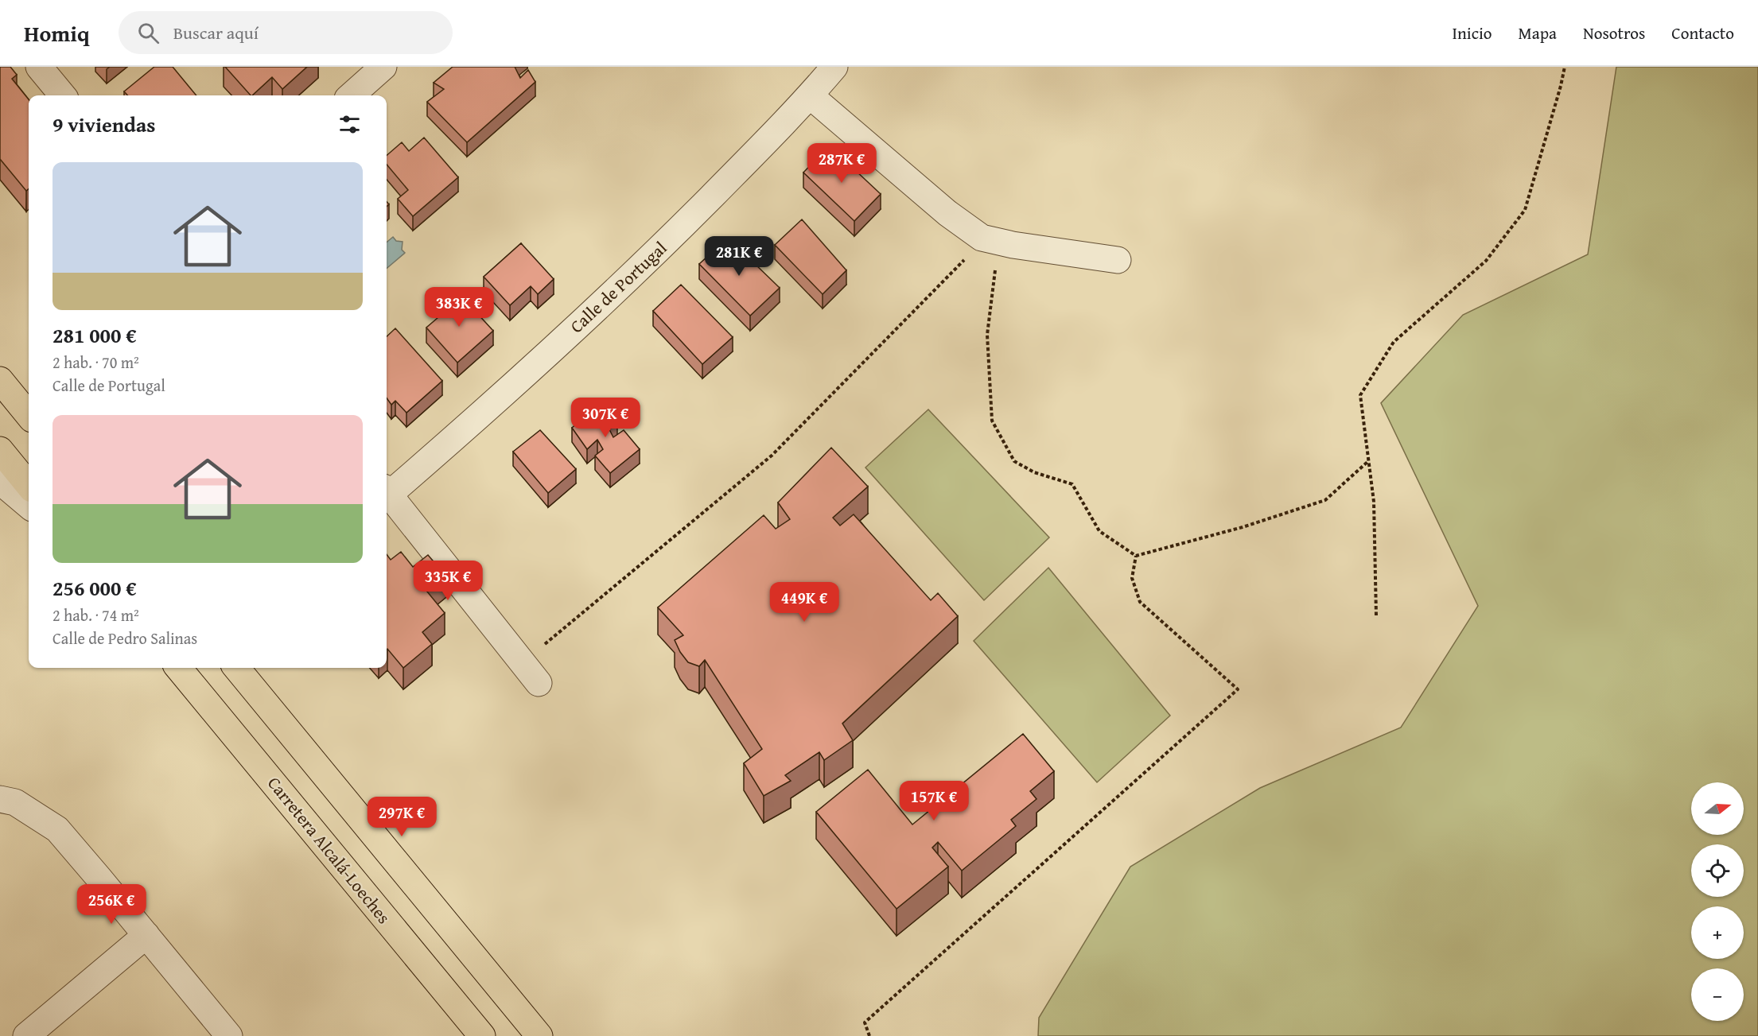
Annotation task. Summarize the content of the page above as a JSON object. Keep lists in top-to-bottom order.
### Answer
{
  "streets": {
    "main road": ["Carretera Alcalá-Loeches"],
    "street": ["Calle de Portugal"]
  },
  "north": "right",
  "page": {
    "header": "Homiq",
    "search": "Buscar aquí",
    "nav": [
      "Inicio",
      "Mapa",
      "Nosotros",
      "Contacto"
    ],
    "heading": "9 viviendas",
    "price": [
      "287K €",
      "281K €",
      "383K €",
      "307K €",
      "335K €",
      "449K €",
      "157K €",
      "297K €",
      "256K €"
    ],
    "list": [
      {
        "name": "281 000 €",
        "note": "2 hab. · 70 m² · Calle de Portugal"
      },
      {
        "name": "256 000 €",
        "note": "2 hab. · 74 m² · Calle de Pedro Salinas"
      }
    ],
    "map_buttons": ["+", "−"]
  }
}
